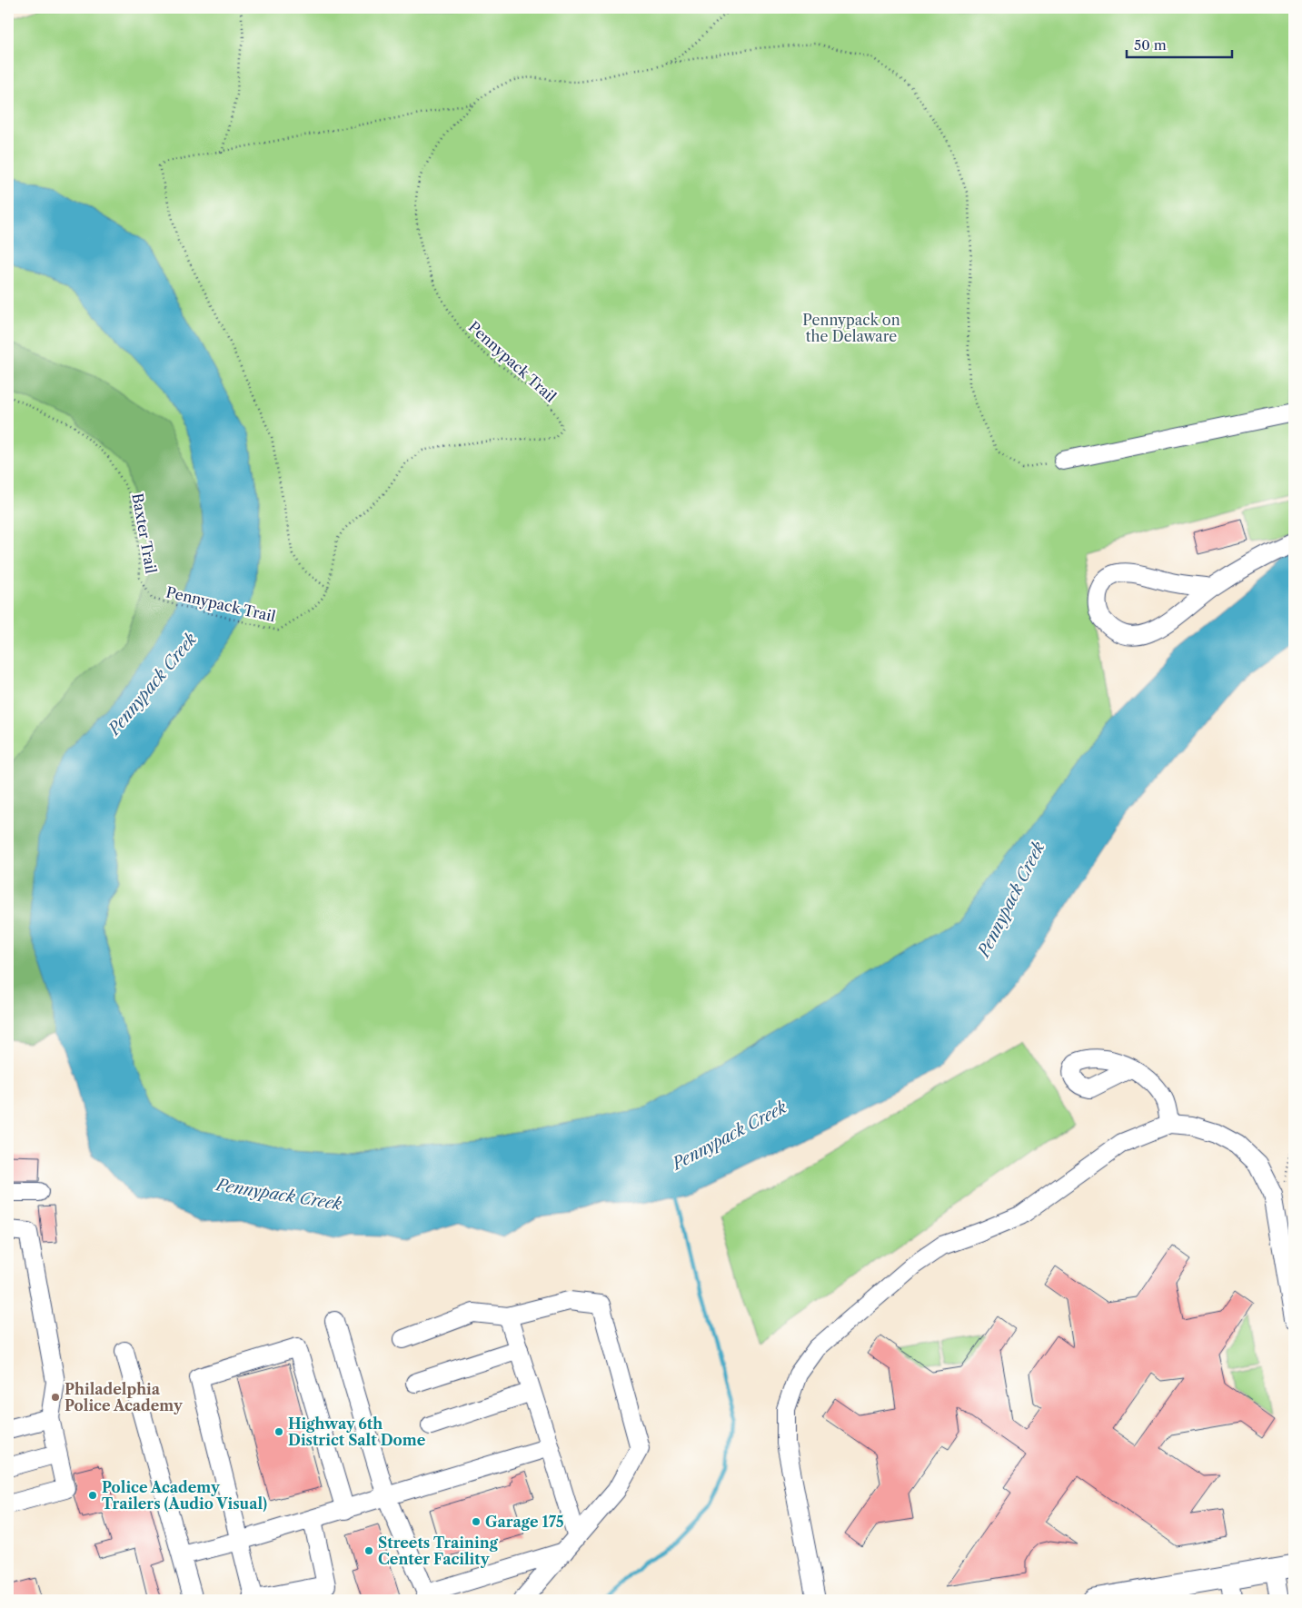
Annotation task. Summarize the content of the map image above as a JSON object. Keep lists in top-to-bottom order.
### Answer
{
  "streets": {
    "path": ["Pennypack Trail", "Baxter Trail"]
  },
  "crossings": [
    ["Pennypack Trail", "Baxter Trail"]
  ],
  "water": ["Pennypack Creek"],
  "parks": ["Pennypack on the Delaware"],
  "places": [
    "Philadelphia Police Academy",
    "Highway 6th District Salt Dome",
    "Police Academy Trailers (Audio Visual)",
    "Garage 175",
    "Streets Training Center Facility"
  ],
  "scale_bar": "50 m"
}
